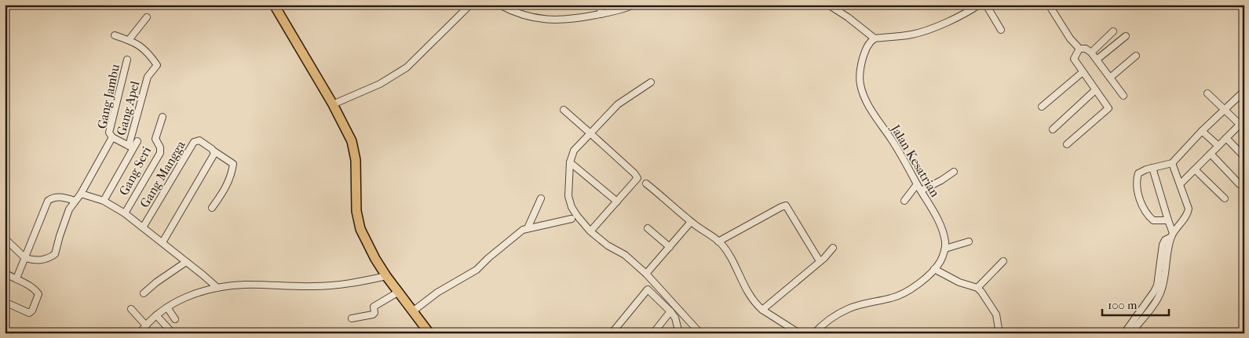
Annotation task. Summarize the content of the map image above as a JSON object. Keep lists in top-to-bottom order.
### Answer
{
  "streets": {
    "street": [
      "Gang Jambu",
      "Gang Apel",
      "Jalan Kesatrian",
      "Gang Seri",
      "Gang Mangga"
    ]
  },
  "scale_bar": "100 m"
}
